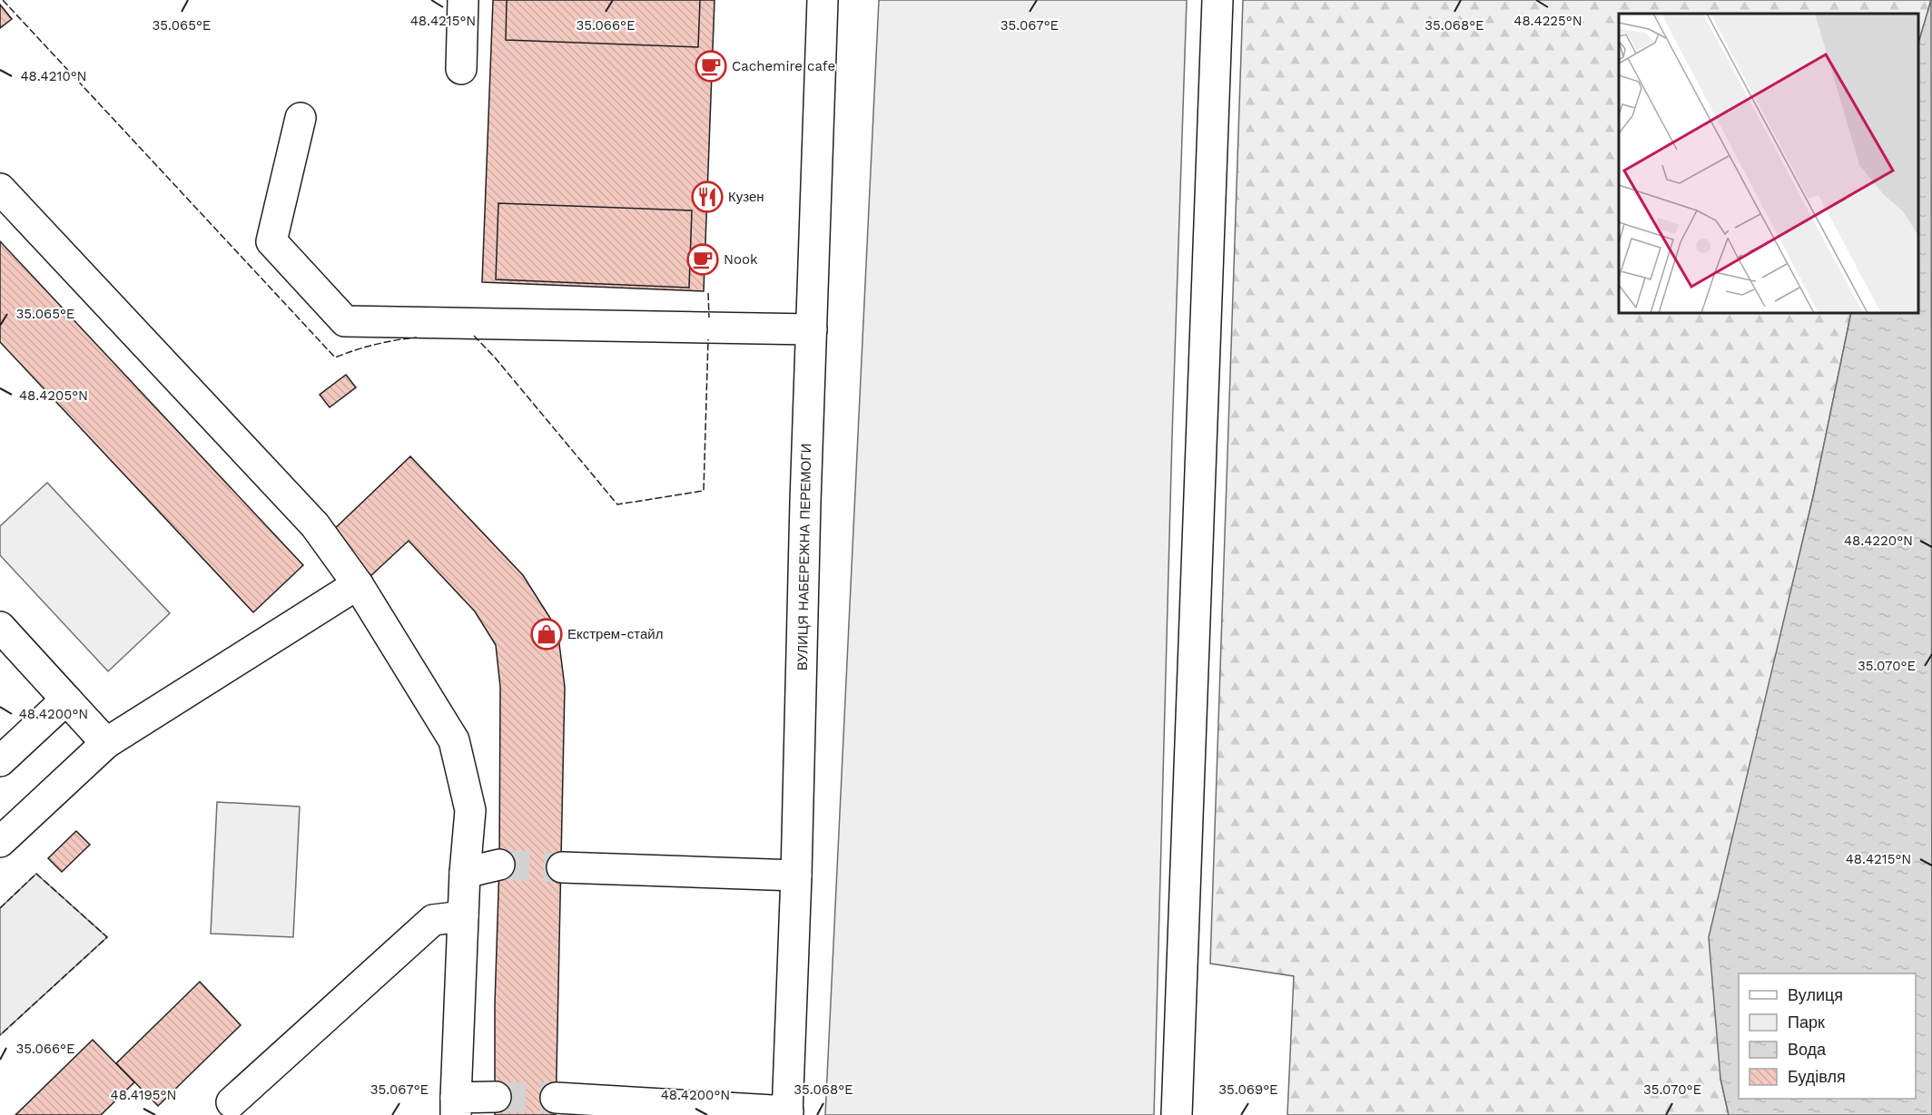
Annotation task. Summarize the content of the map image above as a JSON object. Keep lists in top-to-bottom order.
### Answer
{
  "streets": {
    "street": ["ВУЛИЦЯ НАБЕРЕЖНА ПЕРЕМОГИ"]
  },
  "places": {
    "cafe": ["Cachemire cafe", "Nook"],
    "restaurant": ["Кузен"],
    "shop": ["Екстрем-стайл"]
  },
  "legend": [
    "Вулиця",
    "Парк",
    "Вода",
    "Будівля"
  ],
  "coordinates": [
    "48.4215°N",
    "48.4225°N",
    "35.065°E",
    "35.066°E",
    "35.067°E",
    "35.068°E",
    "48.4210°N",
    "48.4205°N",
    "48.4220°N",
    "35.070°E",
    "48.4200°N",
    "35.069°E",
    "48.4195°N"
  ]
}
